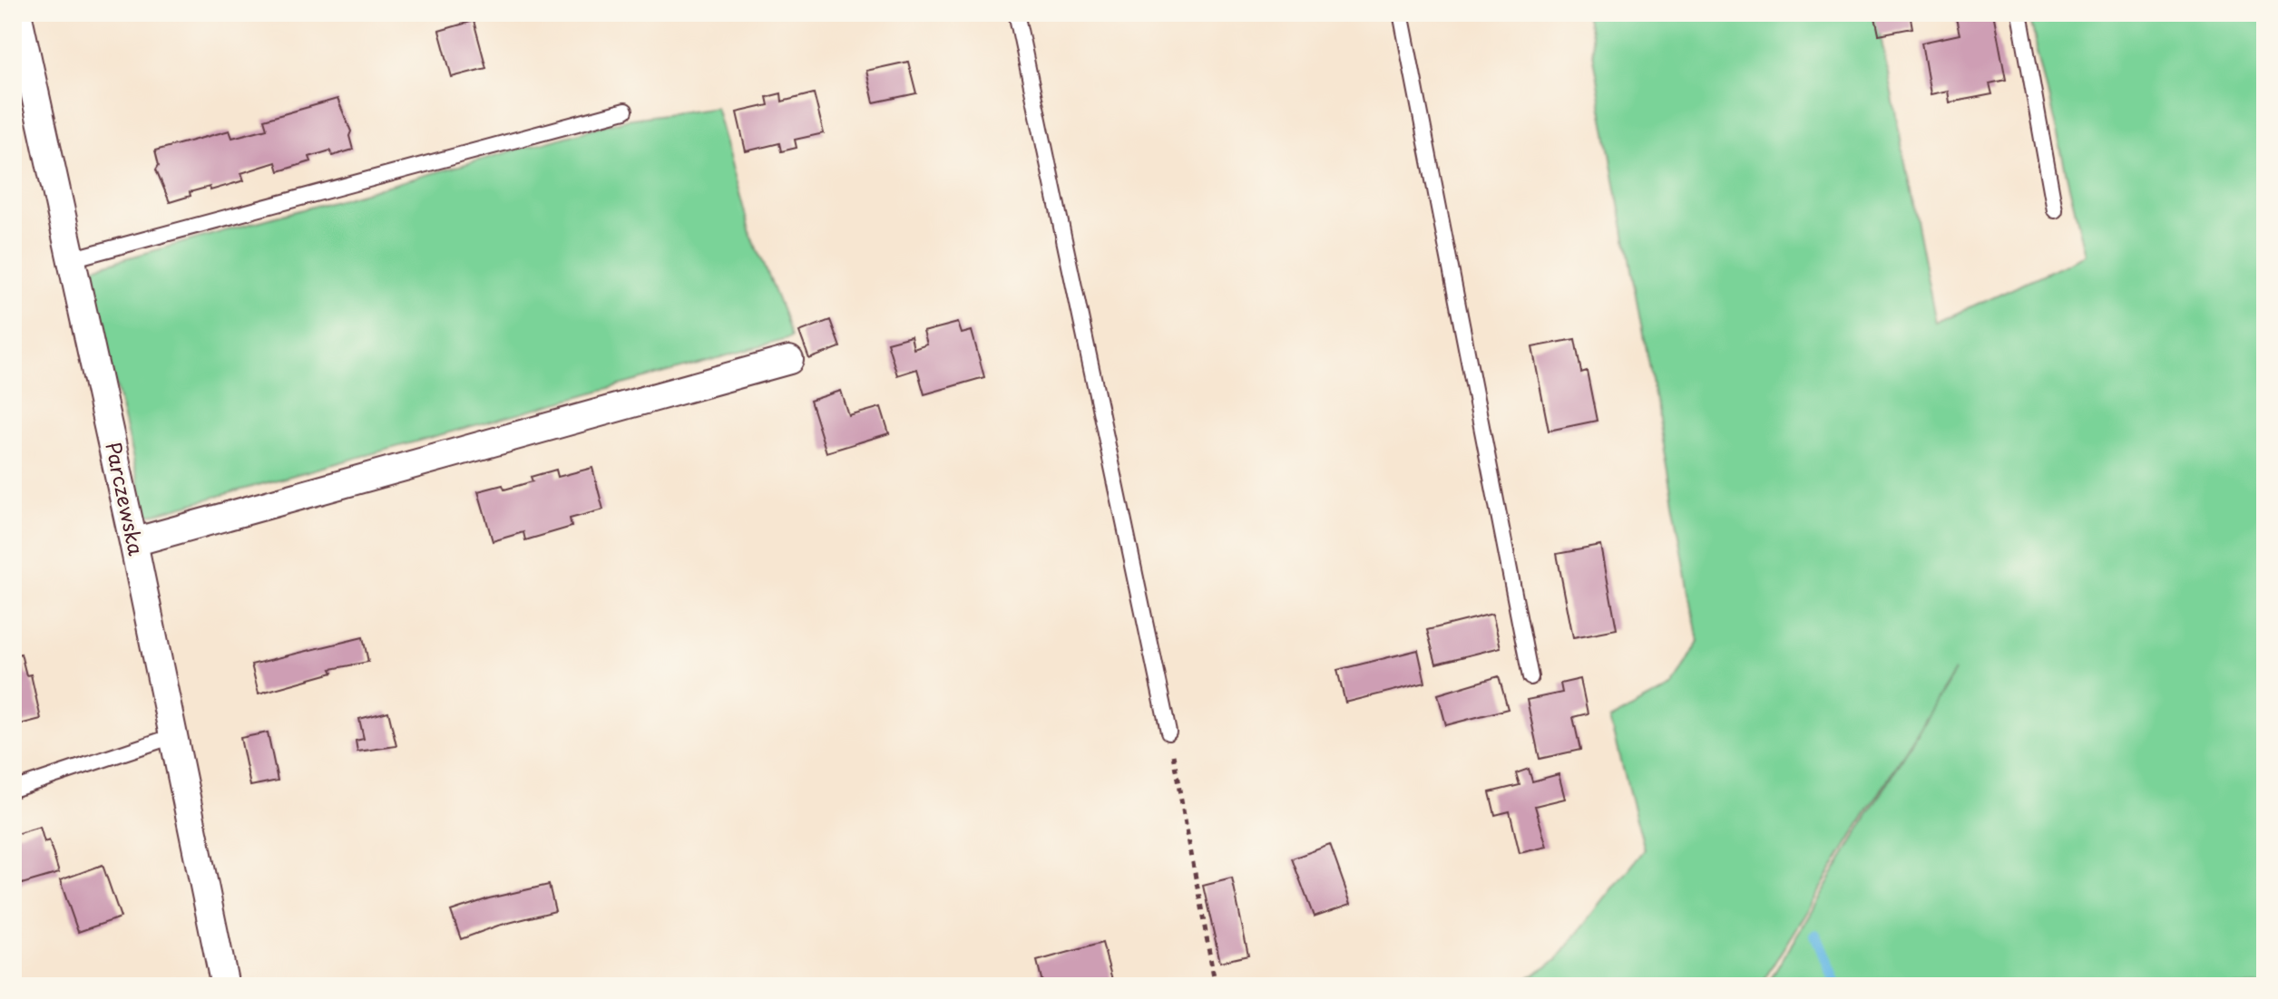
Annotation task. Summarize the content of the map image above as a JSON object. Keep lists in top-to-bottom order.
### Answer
{
  "streets": {
    "street": ["Parczewska"]
  }
}
